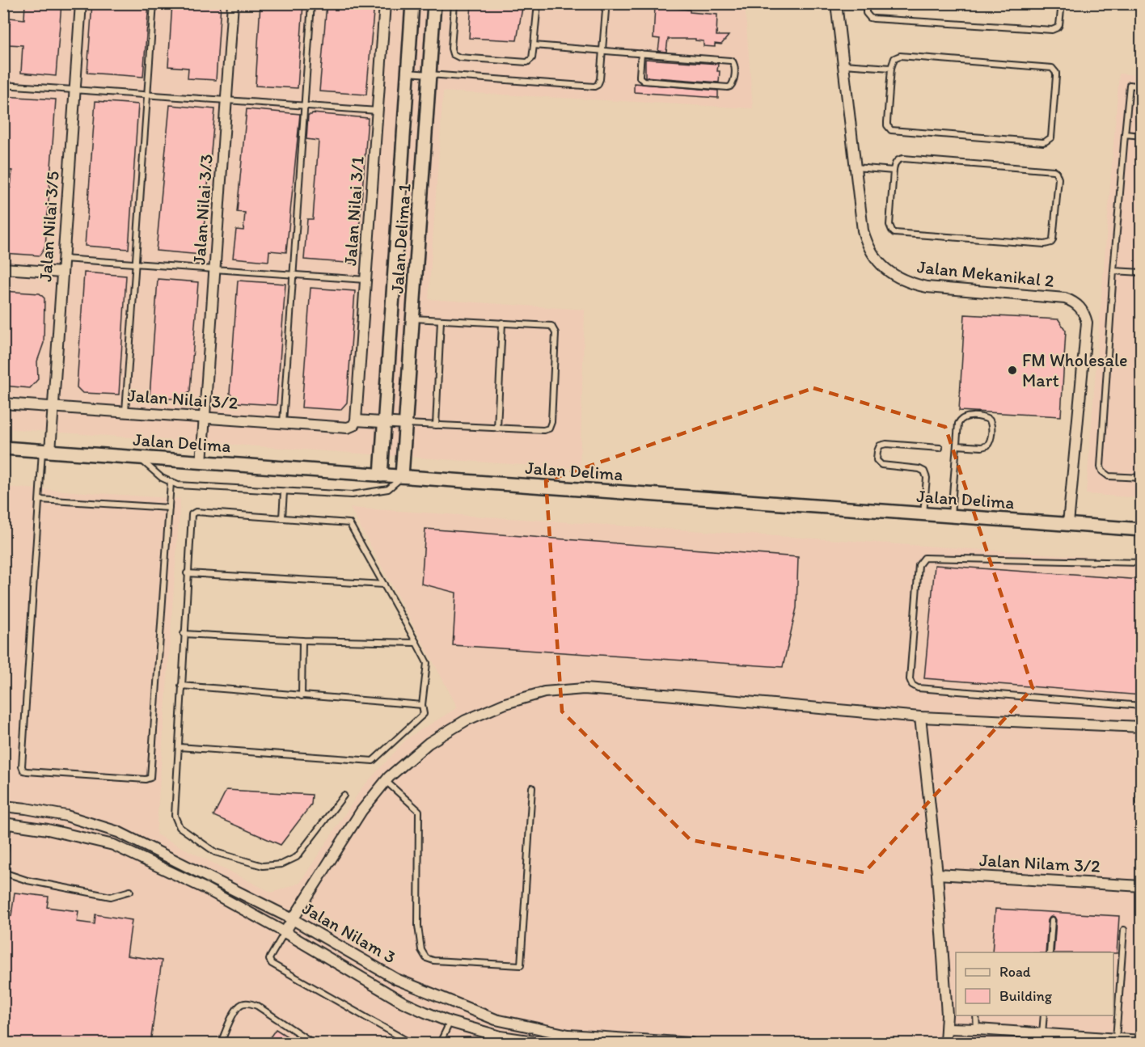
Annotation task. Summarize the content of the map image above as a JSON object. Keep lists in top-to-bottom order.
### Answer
{
  "streets": {
    "street": [
      "Jalan Nilai 3/3",
      "Jalan Nilai 3/1",
      "Jalan Nilai 3/5",
      "Jalan Delima 1",
      "Jalan Mekanikal 2",
      "Jalan Nilai 3/2",
      "Jalan Delima",
      "Jalan Nilam 3/2",
      "Jalan Nilam 3"
    ]
  },
  "crossings": [
    ["Jalan Nilai 3/3", "Jalan Nilai 3/2"],
    ["Jalan Nilai 3/3", "Jalan Delima"],
    ["Jalan Nilai 3/1", "Jalan Nilai 3/2"],
    ["Jalan Nilai 3/5", "Jalan Nilai 3/2"],
    ["Jalan Nilai 3/5", "Jalan Delima"],
    ["Jalan Delima 1", "Jalan Delima"],
    ["Jalan Mekanikal 2", "Jalan Delima"]
  ],
  "places": ["FM Wholesale Mart"],
  "legend": ["Road", "Building"]
}
